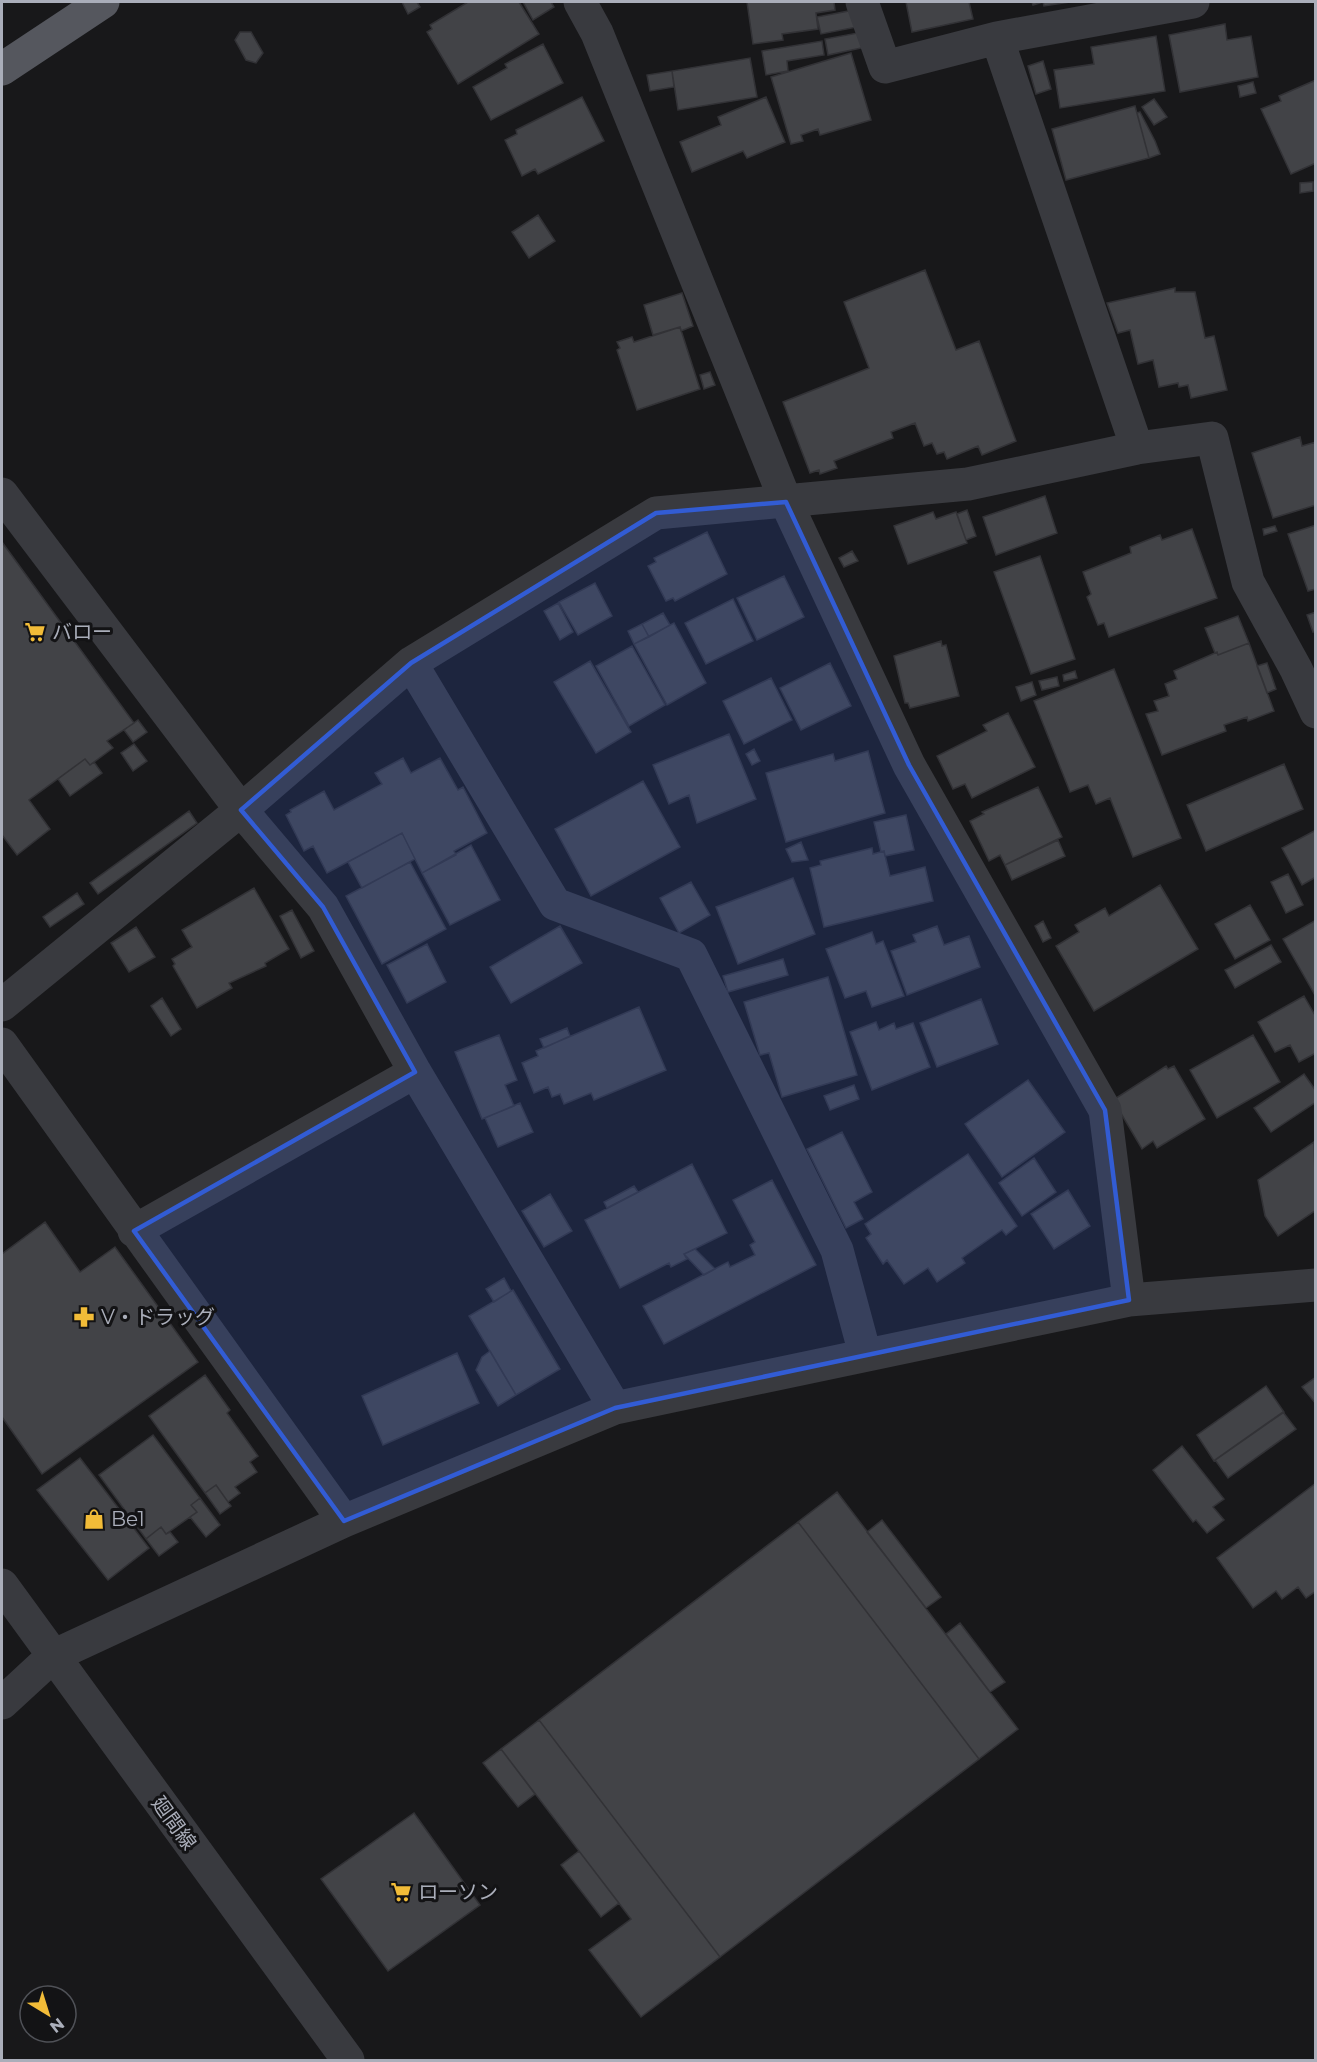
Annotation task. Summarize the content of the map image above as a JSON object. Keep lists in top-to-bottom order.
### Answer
{
  "streets": {
    "street": ["廻間線"]
  },
  "places": {
    "supermarket": ["バロー", "ローソン"],
    "pharmacy": ["V・ドラッグ"],
    "shop": ["Be1"]
  },
  "north": "bottom right"
}
